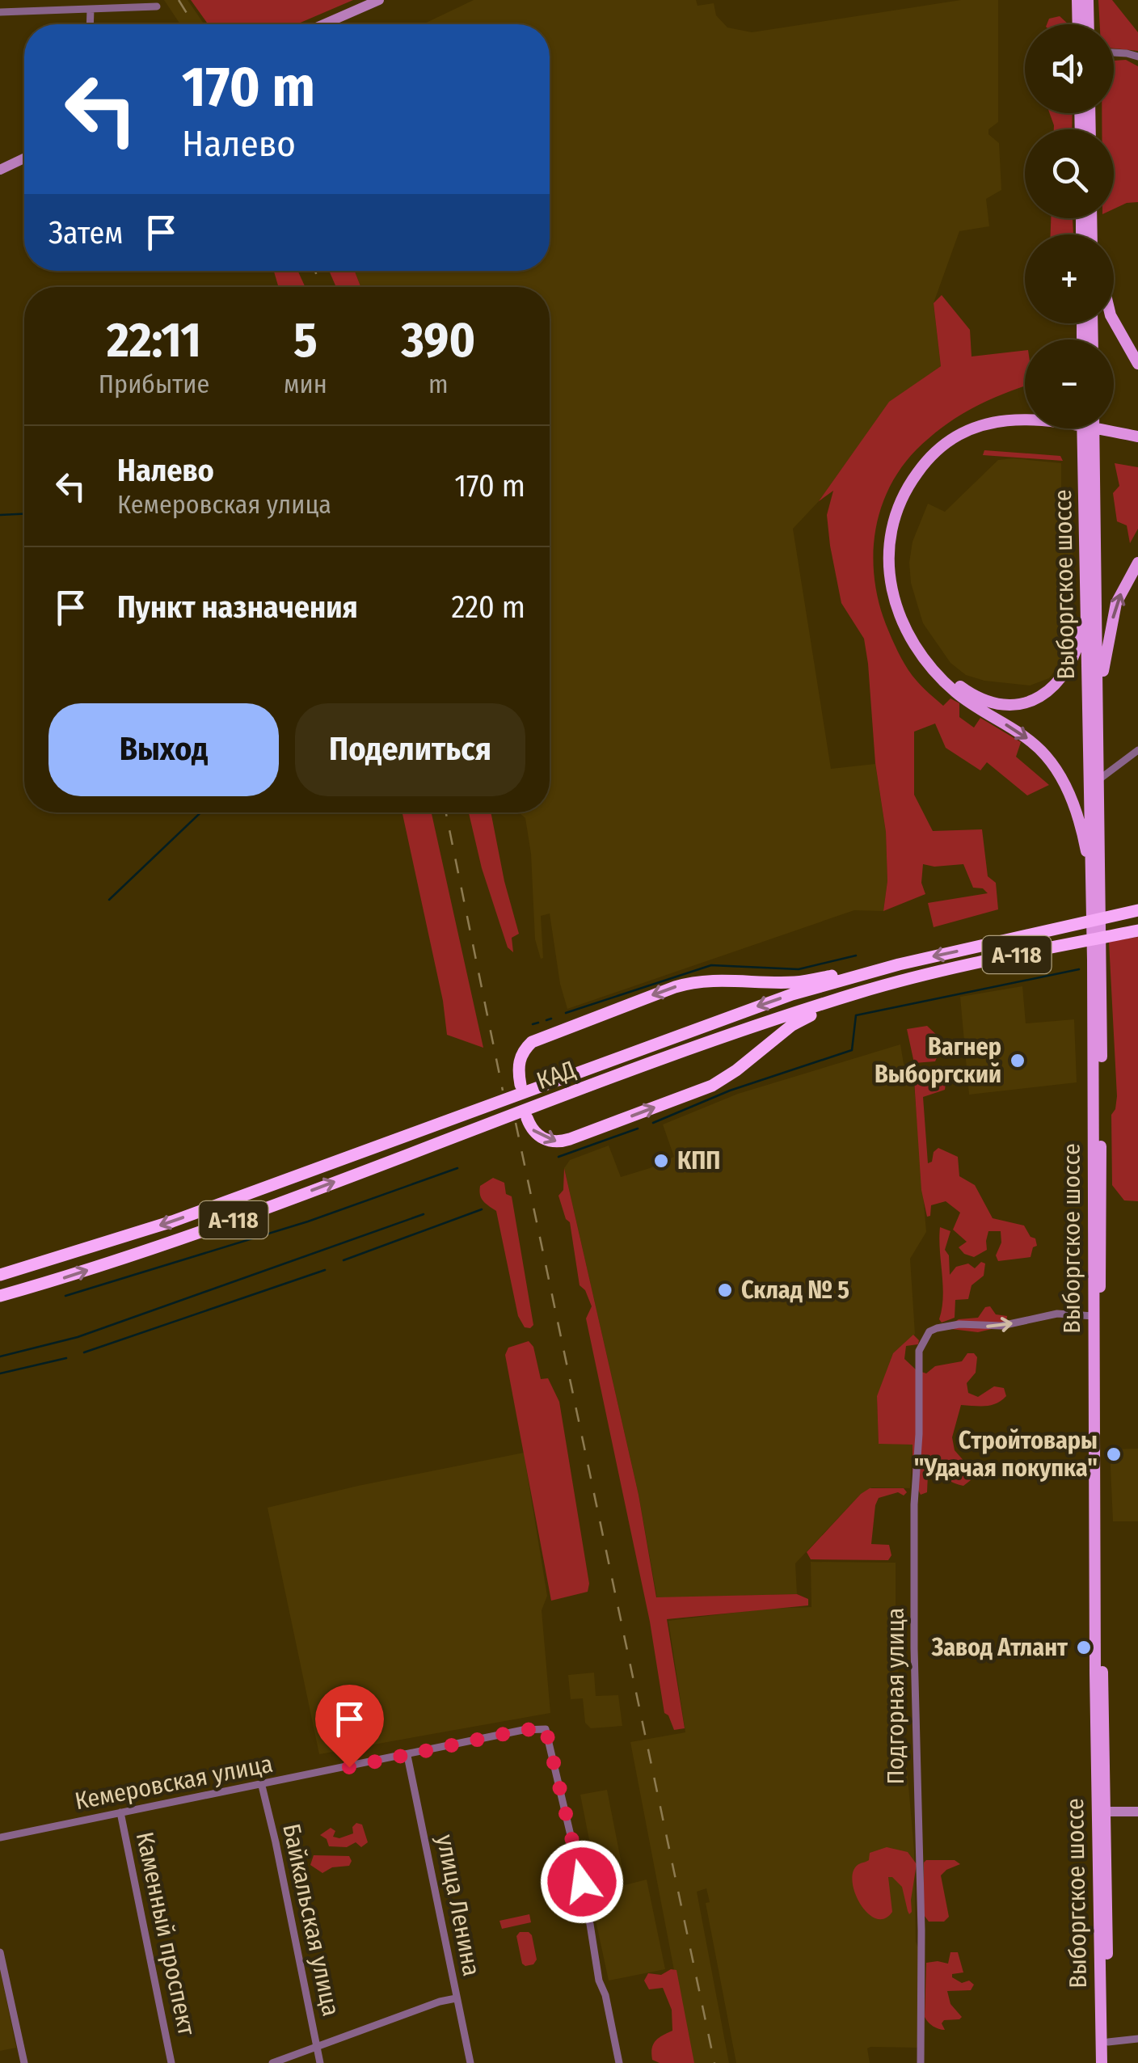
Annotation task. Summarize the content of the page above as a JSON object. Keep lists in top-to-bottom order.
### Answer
{
  "streets": {
    "highway": ["А-118", "КАД"],
    "main road": ["Выборгское шоссе"],
    "street": [
      "Подгорная улица",
      "Кемеровская улица",
      "улица Ленина",
      "Байкальская улица",
      "Каменный проспект"
    ]
  },
  "crossings": [
    ["Выборгское шоссе", "Подгорная улица"],
    ["Кемеровская улица", "улица Ленина"],
    ["Кемеровская улица", "Байкальская улица"],
    ["Кемеровская улица", "Каменный проспект"]
  ],
  "one_way": ["Подгорная улица"],
  "places": [
    "Вагнер Выборгский",
    "КПП",
    "Склад № 5",
    "Cтройтовары \"Удачая покупка\"",
    "Завод Атлант"
  ],
  "page": {
    "map_buttons": ["+", "−"],
    "turn": ["170 m", "Налево"],
    "then": "Затем",
    "eta": [
      "22:11",
      "Прибытие",
      "5",
      "мин",
      "390",
      "m"
    ],
    "list": [
      {
        "name": "Налево",
        "note": "Кемеровская улица",
        "value": "170 m"
      },
      {
        "name": "Пункт назначения",
        "value": "220 m"
      }
    ],
    "buttons": ["Выход", "Поделиться"]
  }
}
